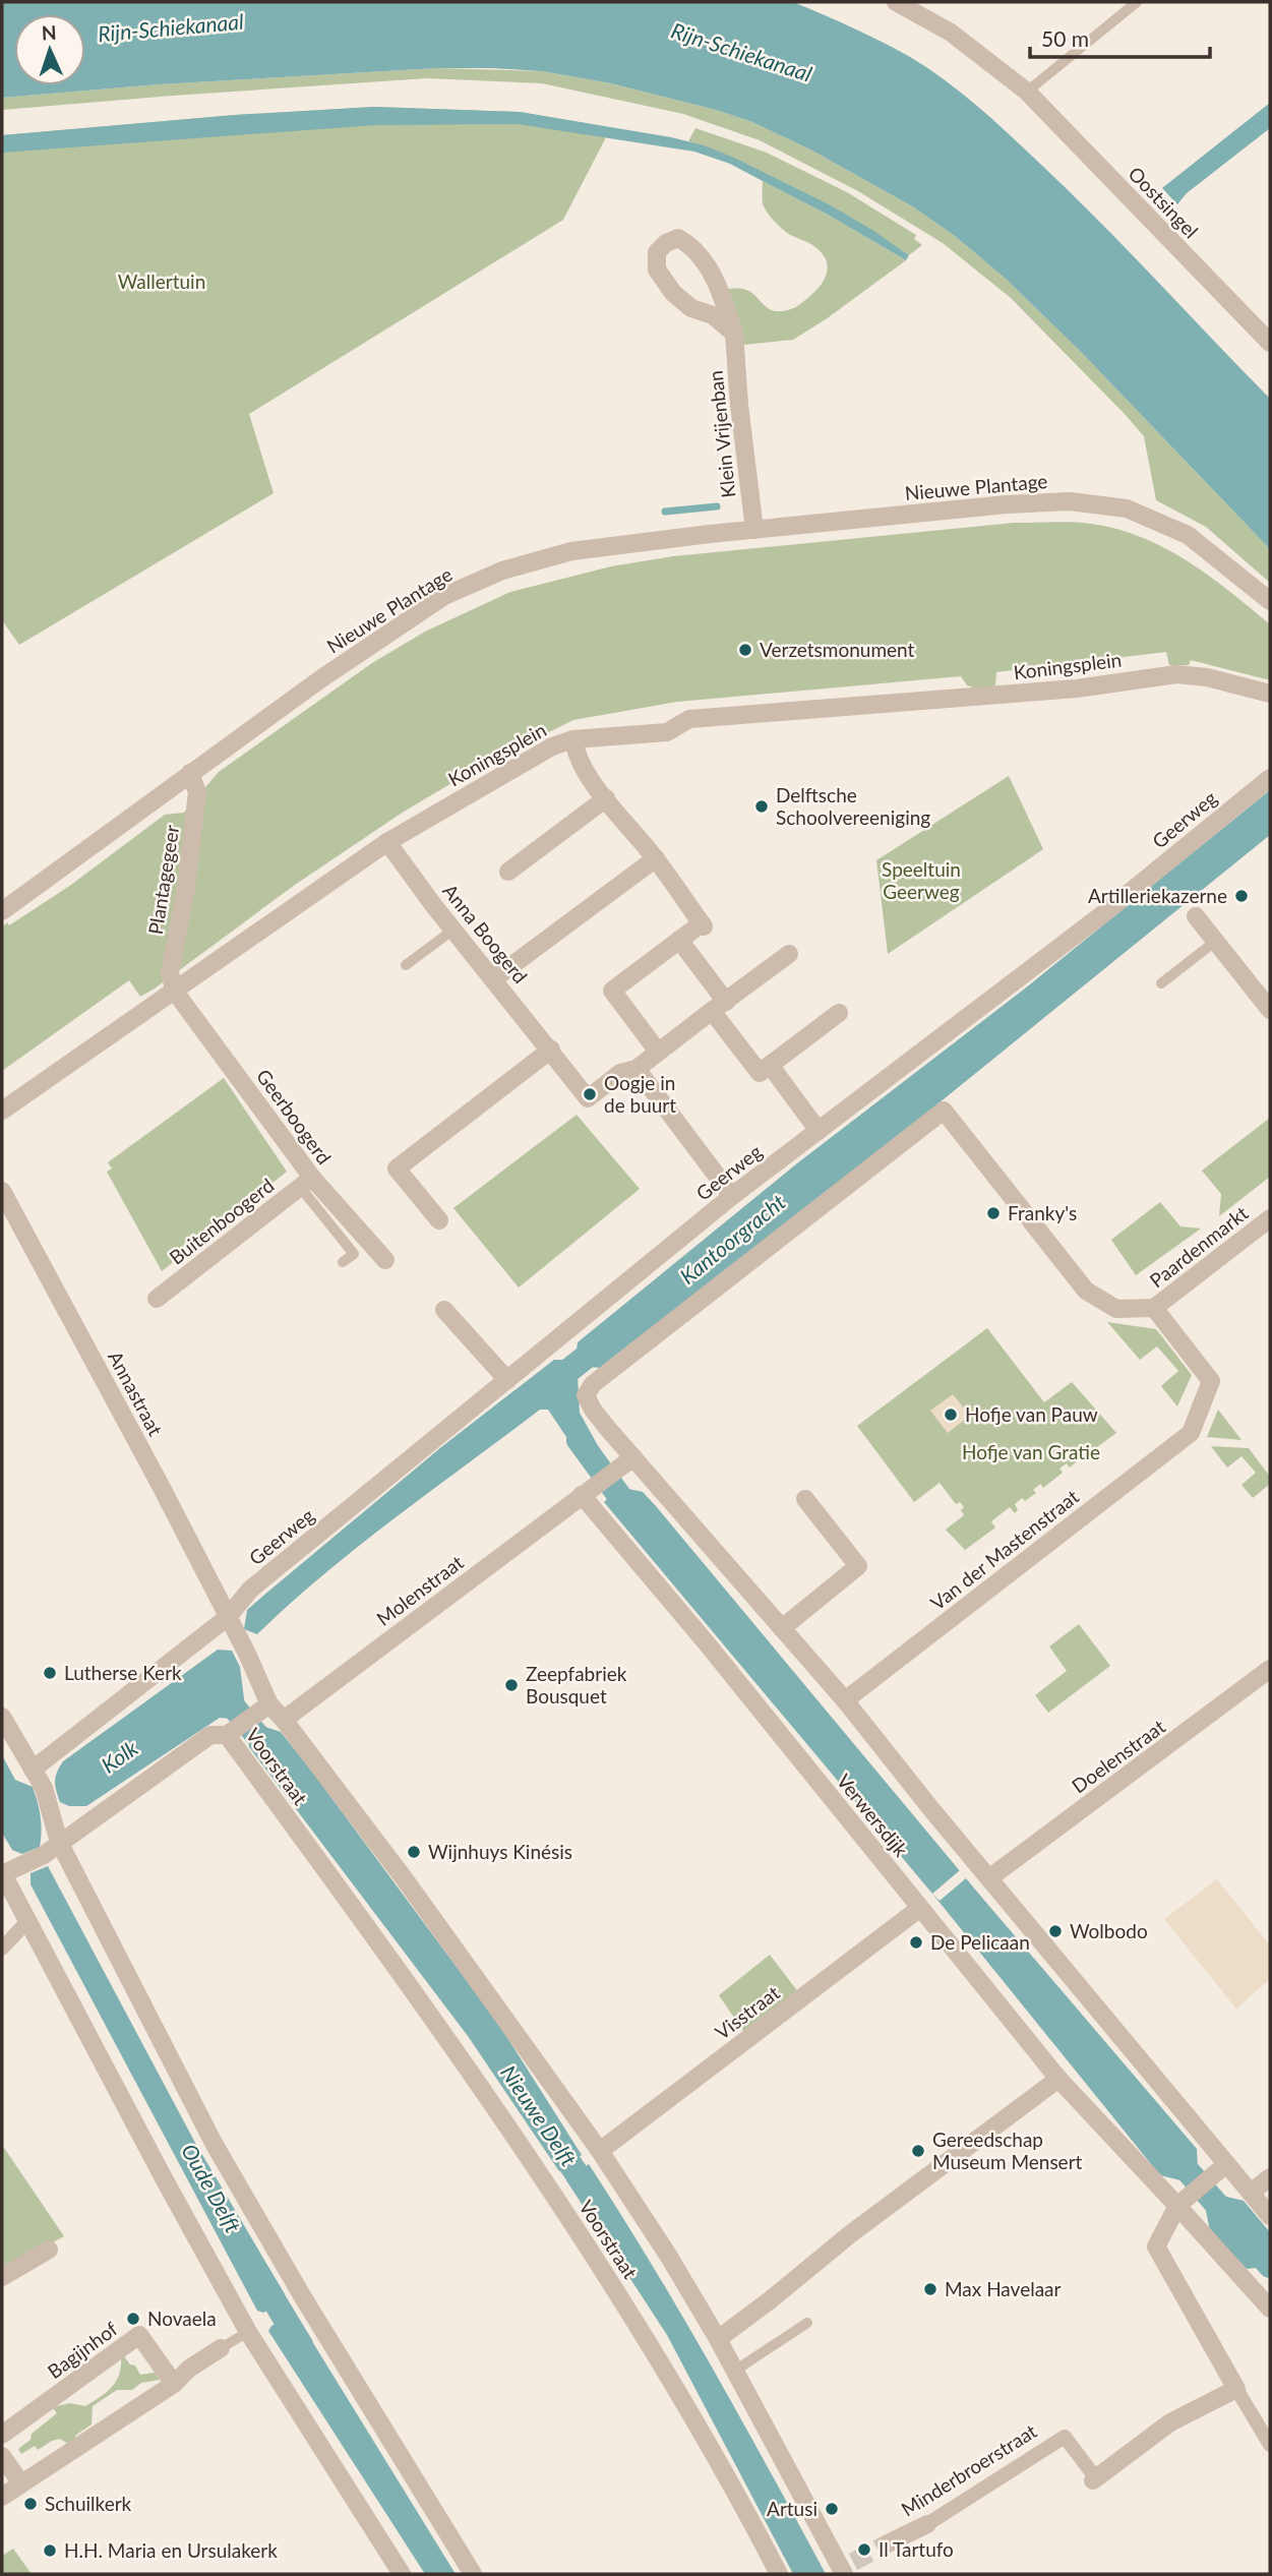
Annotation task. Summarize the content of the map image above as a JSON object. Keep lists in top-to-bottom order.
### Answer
{
  "streets": {
    "street": [
      "Oostsingel",
      "Klein Vrijenban",
      "Nieuwe Plantage",
      "Koningsplein",
      "Geerweg",
      "Plantagegeer",
      "Anna Boogerd",
      "Geerboogerd",
      "Buitenboogerd",
      "Paardenmarkt",
      "Annastraat",
      "Van der Mastenstraat",
      "Molenstraat",
      "Doelenstraat",
      "Voorstraat",
      "Verwersdijk",
      "Visstraat",
      "Bagijnhof",
      "Minderbroerstraat"
    ]
  },
  "crossings": [
    ["Klein Vrijenban", "Nieuwe Plantage"],
    ["Nieuwe Plantage", "Plantagegeer"],
    ["Koningsplein", "Plantagegeer"],
    ["Koningsplein", "Anna Boogerd"],
    ["Koningsplein", "Geerboogerd"],
    ["Geerweg", "Annastraat"],
    ["Plantagegeer", "Geerboogerd"],
    ["Geerboogerd", "Buitenboogerd"],
    ["Paardenmarkt", "Van der Mastenstraat"],
    ["Molenstraat", "Voorstraat"],
    ["Molenstraat", "Verwersdijk"],
    ["Voorstraat", "Visstraat"],
    ["Verwersdijk", "Visstraat"]
  ],
  "water": [
    "Rijn-Schiekanaal",
    "Kantoorgracht",
    "Kolk",
    "Nieuwe Delft",
    "Oude Delft"
  ],
  "parks": ["Wallertuin", "Speeltuin Geerweg", "Hofje van Gratie"],
  "places": [
    "Verzetsmonument",
    "Delftsche Schoolvereeniging",
    "Artilleriekazerne",
    "Oogje in de buurt",
    "Franky's",
    "Hofje van Pauw",
    "Lutherse Kerk",
    "Zeepfabriek Bousquet",
    "Wijnhuys Kinésis",
    "Wolbodo",
    "De Pelicaan",
    "Gereedschap Museum Mensert",
    "Max Havelaar",
    "Novaela",
    "Schuilkerk",
    "Artusi",
    "Il Tartufo",
    "H.H. Maria en Ursulakerk"
  ],
  "scale_bar": "50 m",
  "north": "top"
}
